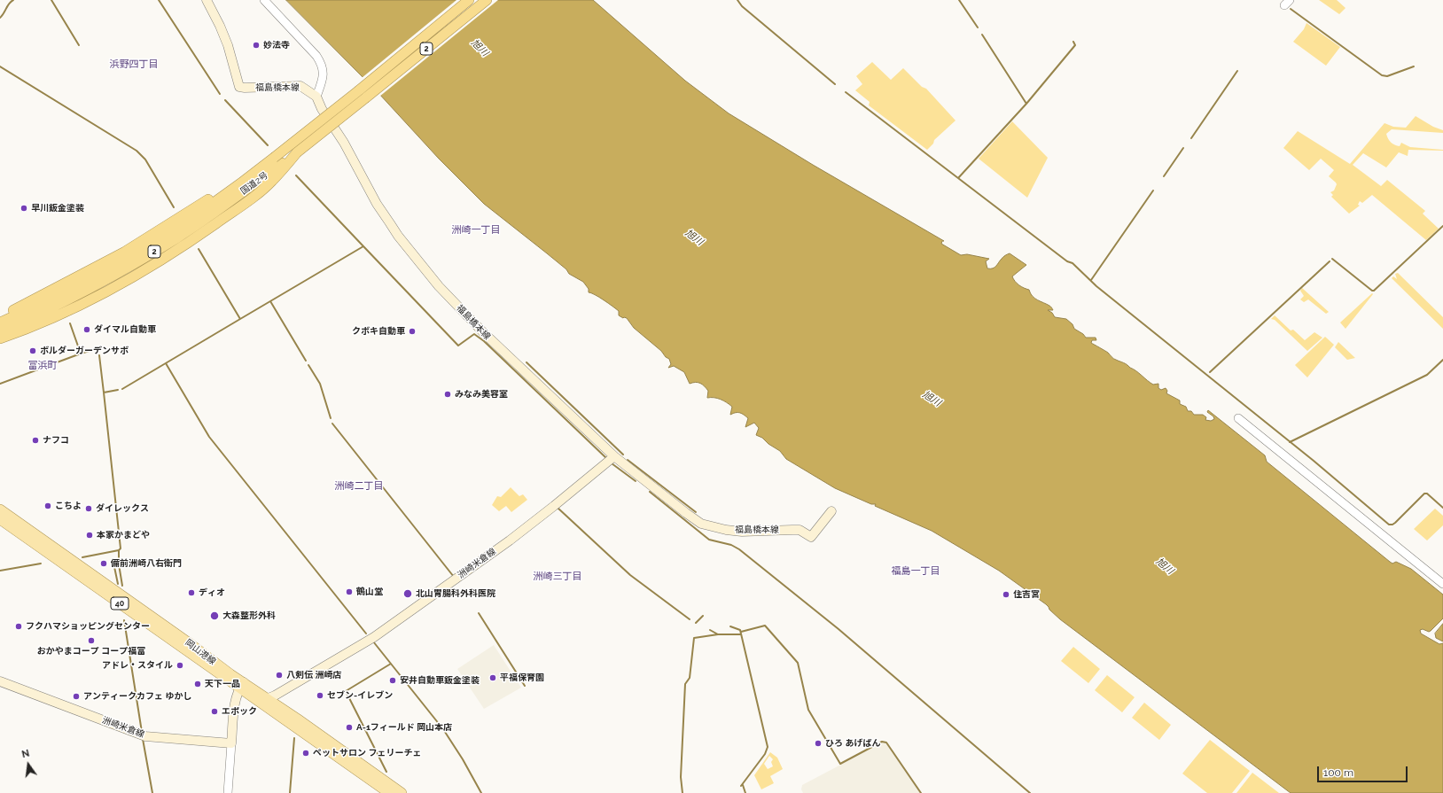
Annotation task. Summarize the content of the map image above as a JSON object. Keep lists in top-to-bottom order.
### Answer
{
  "streets": {
    "highway": ["2", "国道2号"],
    "main road": [
      "福島橋本線",
      "洲崎米倉線",
      "40",
      "岡山港線"
    ]
  },
  "crossings": [
    ["福島橋本線", "洲崎米倉線"],
    ["洲崎米倉線", "岡山港線"]
  ],
  "districts": [
    "浜野四丁目",
    "洲崎一丁目",
    "富浜町",
    "洲崎二丁目",
    "福島一丁目",
    "洲崎三丁目"
  ],
  "water": ["旭川"],
  "places": [
    "妙法寺",
    "早川鈑金塗装",
    "ダイマル自動車",
    "クボキ自動車",
    "ボルダーガーデンサボ",
    "みなみ美容室",
    "ナフコ",
    "こちよ",
    "ダイレックス",
    "本家かまどや",
    "備前洲崎八右衛門",
    "鶴山堂",
    "ディオ",
    "北山胃腸科外科医院",
    "住吉宮",
    "大森整形外科",
    "フクハマショッピングセンター",
    "おかやまコープ コープ福富",
    "アドレ・スタイル",
    "八剣伝 洲崎店",
    "平福保育園",
    "安井自動車鈑金塗装",
    "天下一品",
    "セブン-イレブン",
    "アンティークカフェ ゆかし",
    "エポック",
    "A-1フィールド 岡山本店",
    "ひろ あげぱん",
    "ペットサロン フェリーチェ"
  ],
  "scale_bar": "100 m",
  "north": "top"
}
